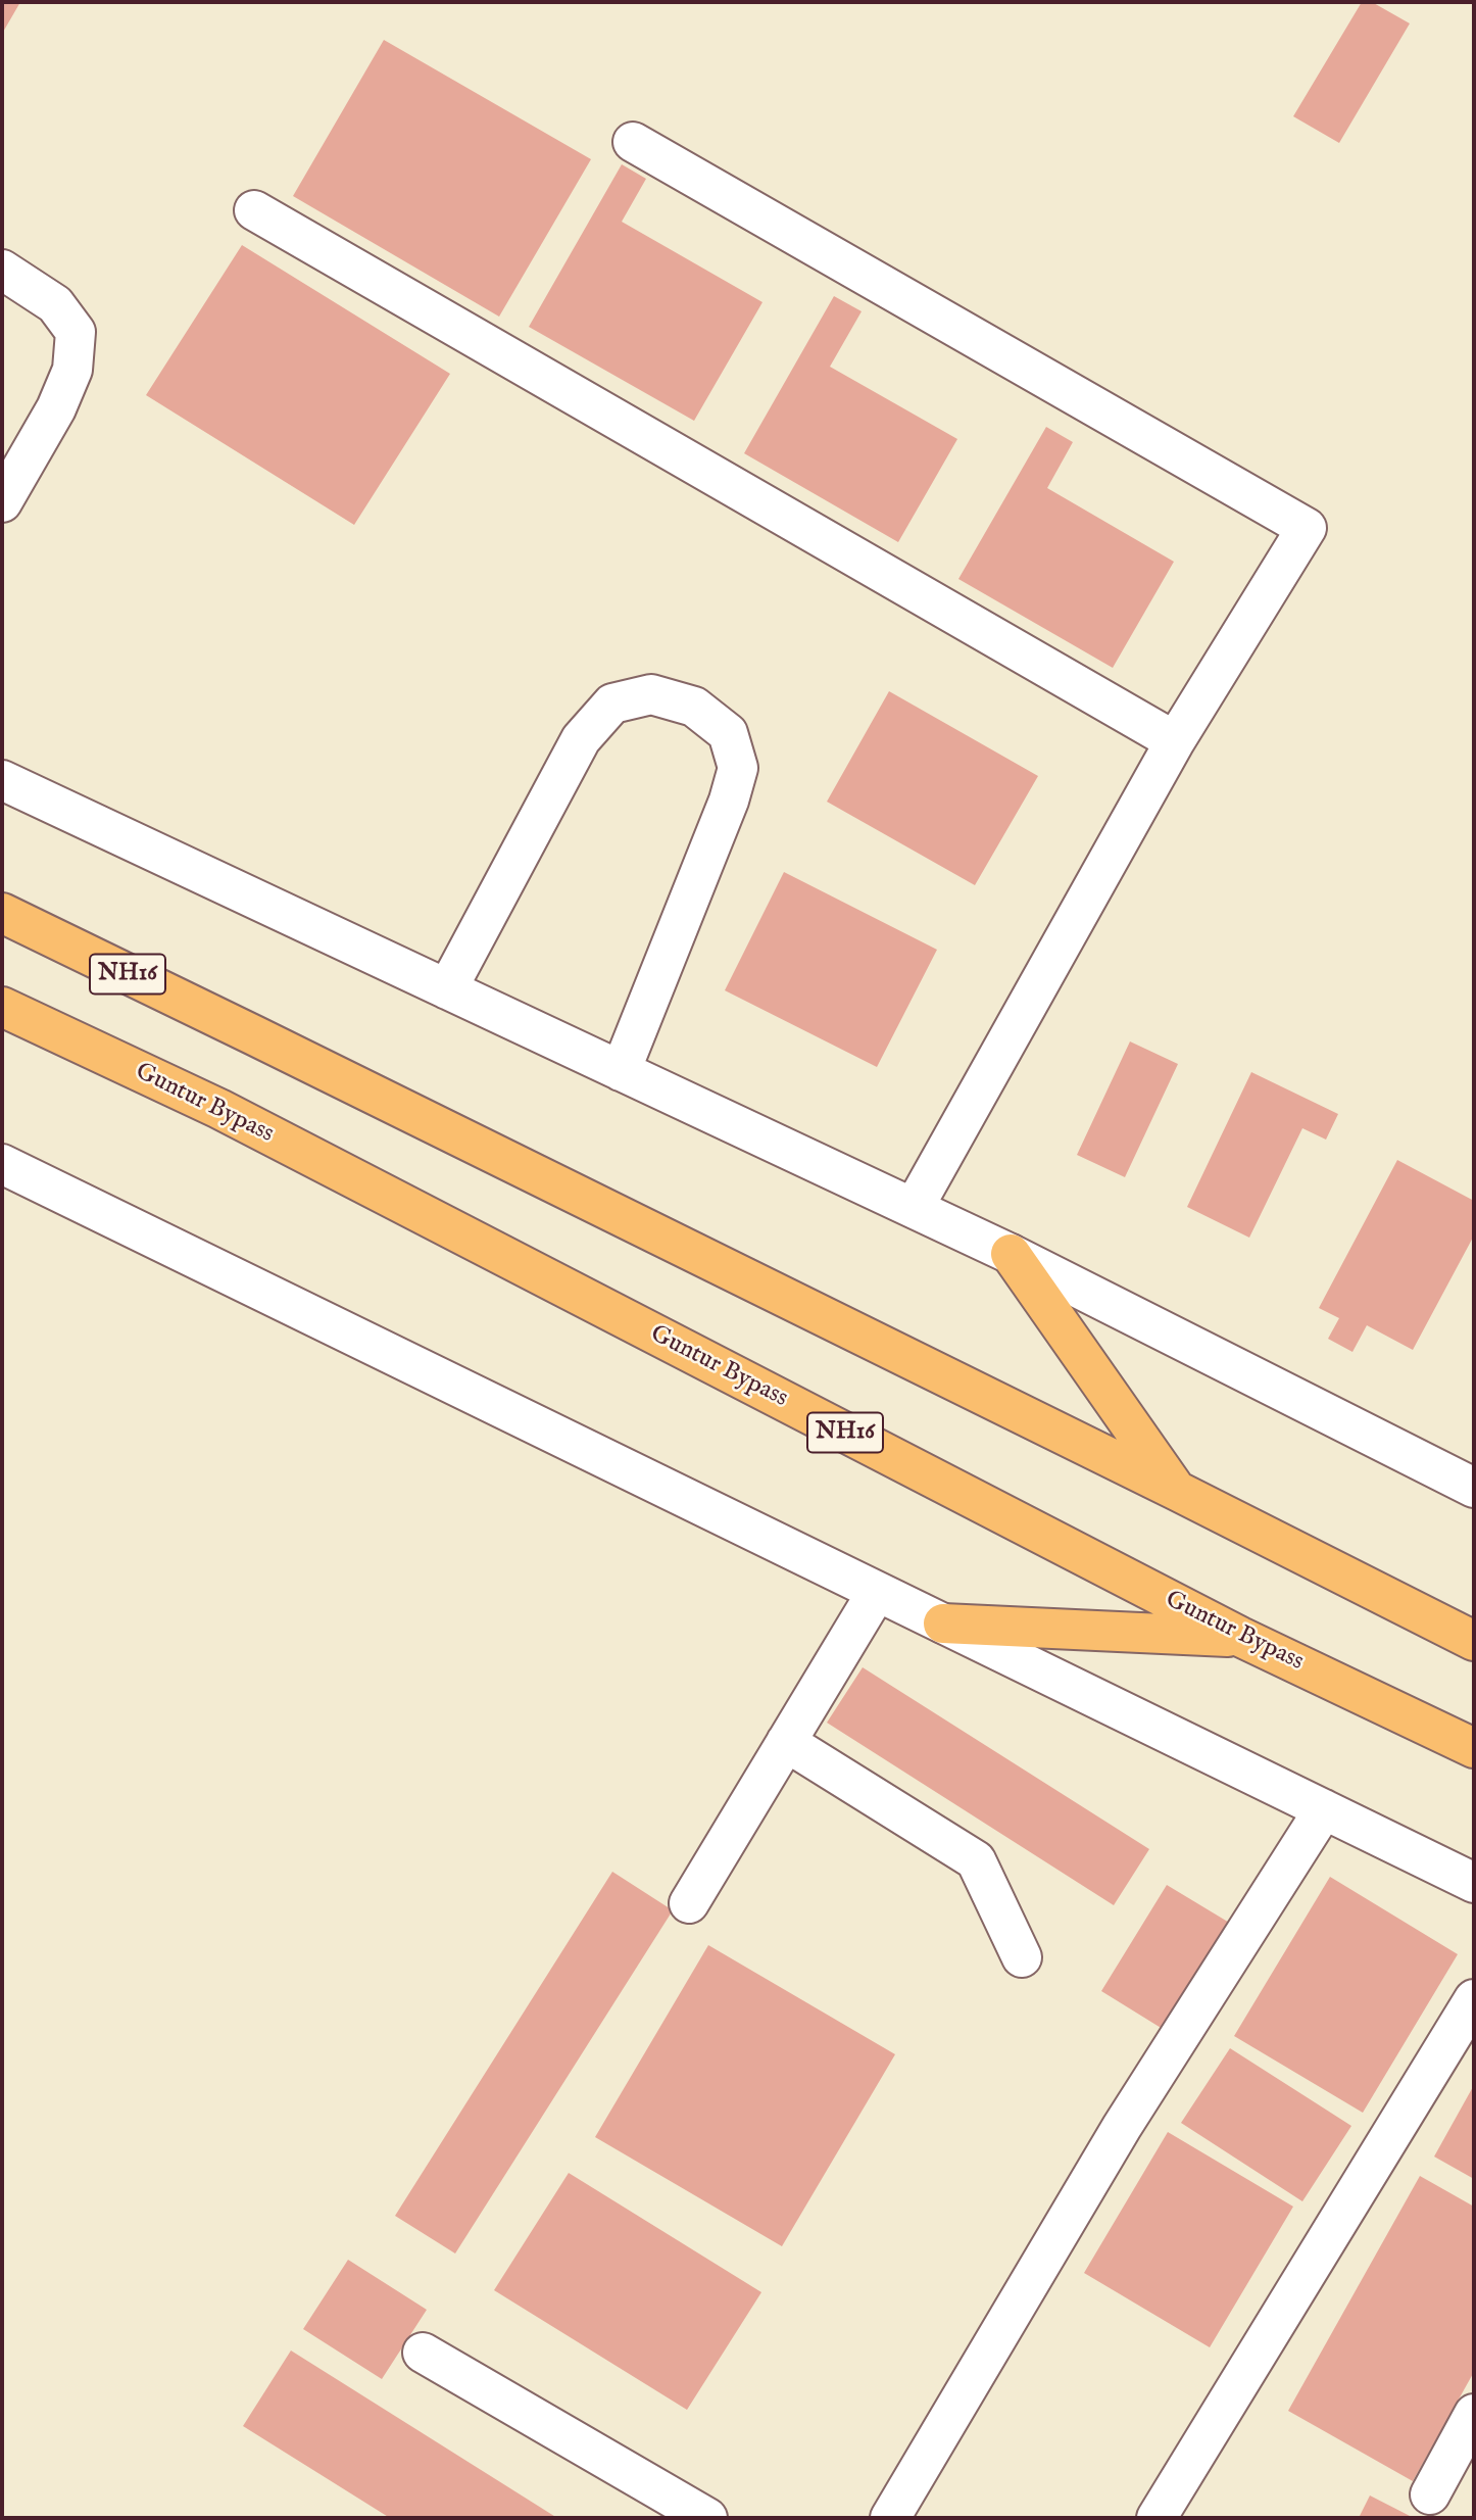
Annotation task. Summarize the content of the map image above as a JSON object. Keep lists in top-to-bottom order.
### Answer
{
  "streets": {
    "highway": ["NH16", "Guntur Bypass"]
  }
}
